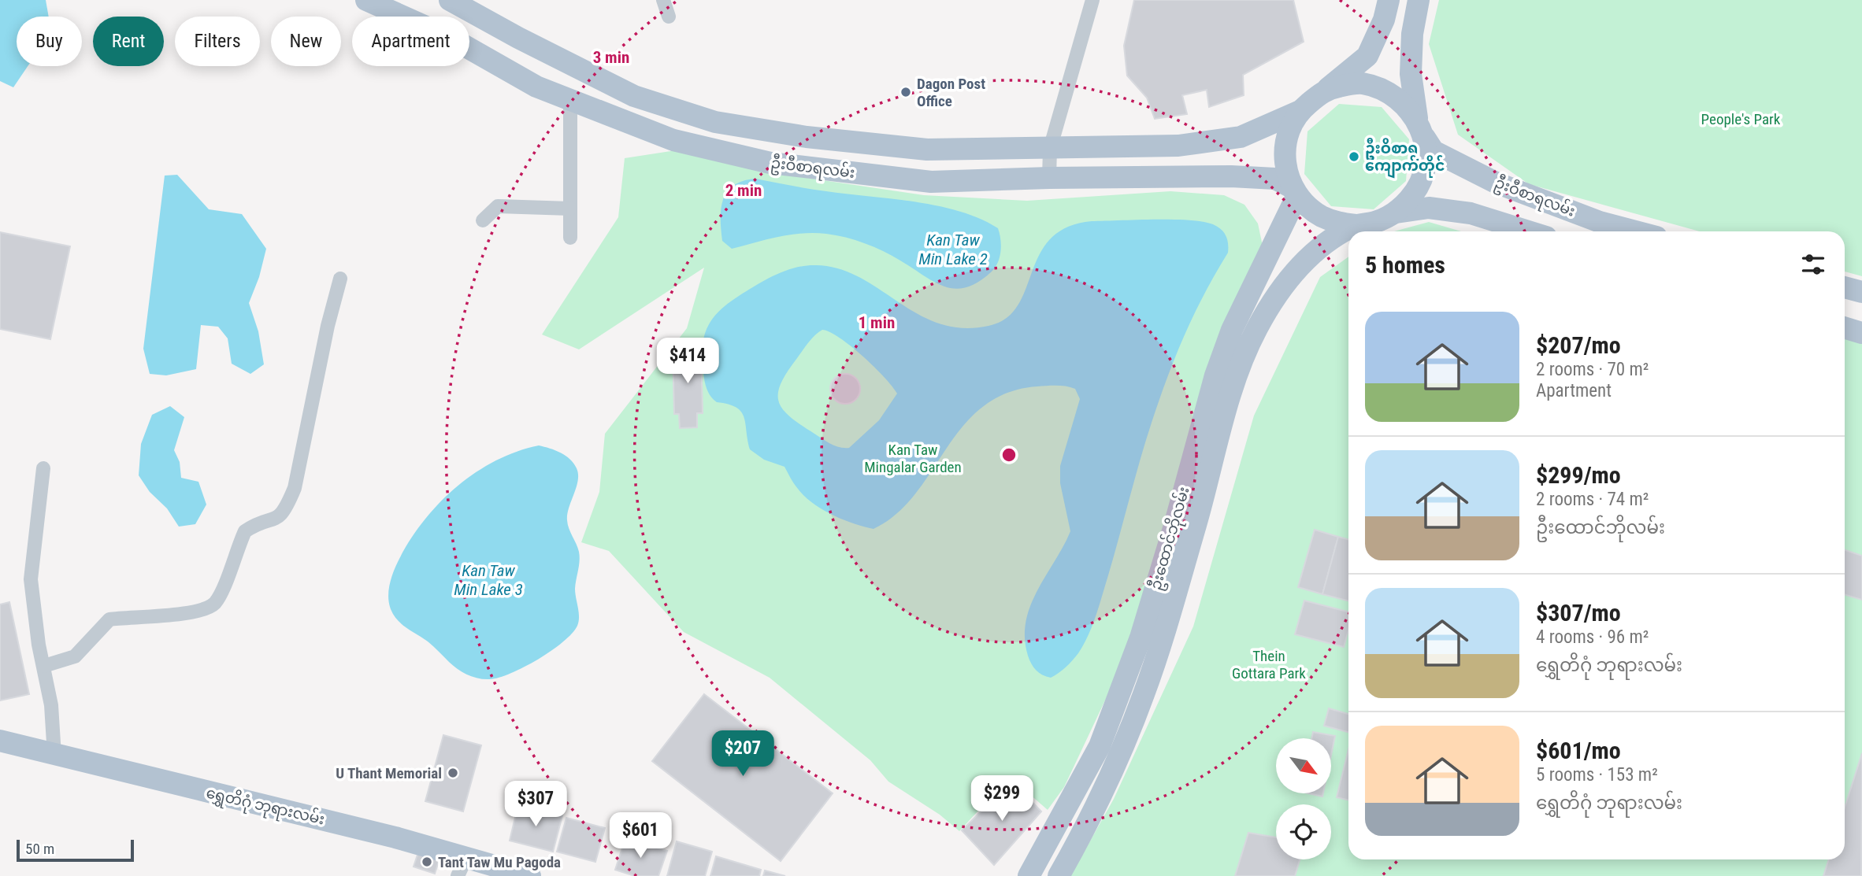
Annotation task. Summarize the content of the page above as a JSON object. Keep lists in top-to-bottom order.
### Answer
{
  "streets": {
    "main road": ["ဦးဝီစာရလမ်း", "ဦးထောင်ဘိုလမ်း", "ရွှေတိဂုံ ဘုရားလမ်း"]
  },
  "crossings": [
    ["ဦးဝီစာရလမ်း", "ဦးထောင်ဘိုလမ်း"]
  ],
  "water": ["Kan Taw Min Lake 2", "Kan Taw Min Lake 3"],
  "parks": ["People's Park", "Kan Taw Mingalar Garden", "Thein Gottara Park"],
  "places": [
    "Dagon Post Office",
    "ဦးဝိစာရ ကျောက်တိုင်",
    "U Thant Memorial",
    "Tant Taw Mu Pagoda"
  ],
  "scale_bar": "50 m",
  "north": "bottom right",
  "page": {
    "chip": [
      "Buy",
      "Rent",
      "Filters",
      "New",
      "Apartment"
    ],
    "heading": "5 homes",
    "list": [
      {
        "name": "$207/mo",
        "note": "2 rooms · 70 m² · Apartment"
      },
      {
        "name": "$299/mo",
        "note": "2 rooms · 74 m² · ဦးထောင်ဘိုလမ်း"
      },
      {
        "name": "$307/mo",
        "note": "4 rooms · 96 m² · ရွှေတိဂုံ ဘုရားလမ်း"
      },
      {
        "name": "$601/mo",
        "note": "5 rooms · 153 m² · ရွှေတိဂုံ ဘုရားလမ်း"
      }
    ],
    "price": [
      "$414",
      "$207",
      "$299",
      "$307",
      "$601"
    ],
    "scale": "50 m"
  },
  "rings": ["3 min", "2 min", "1 min"]
}
